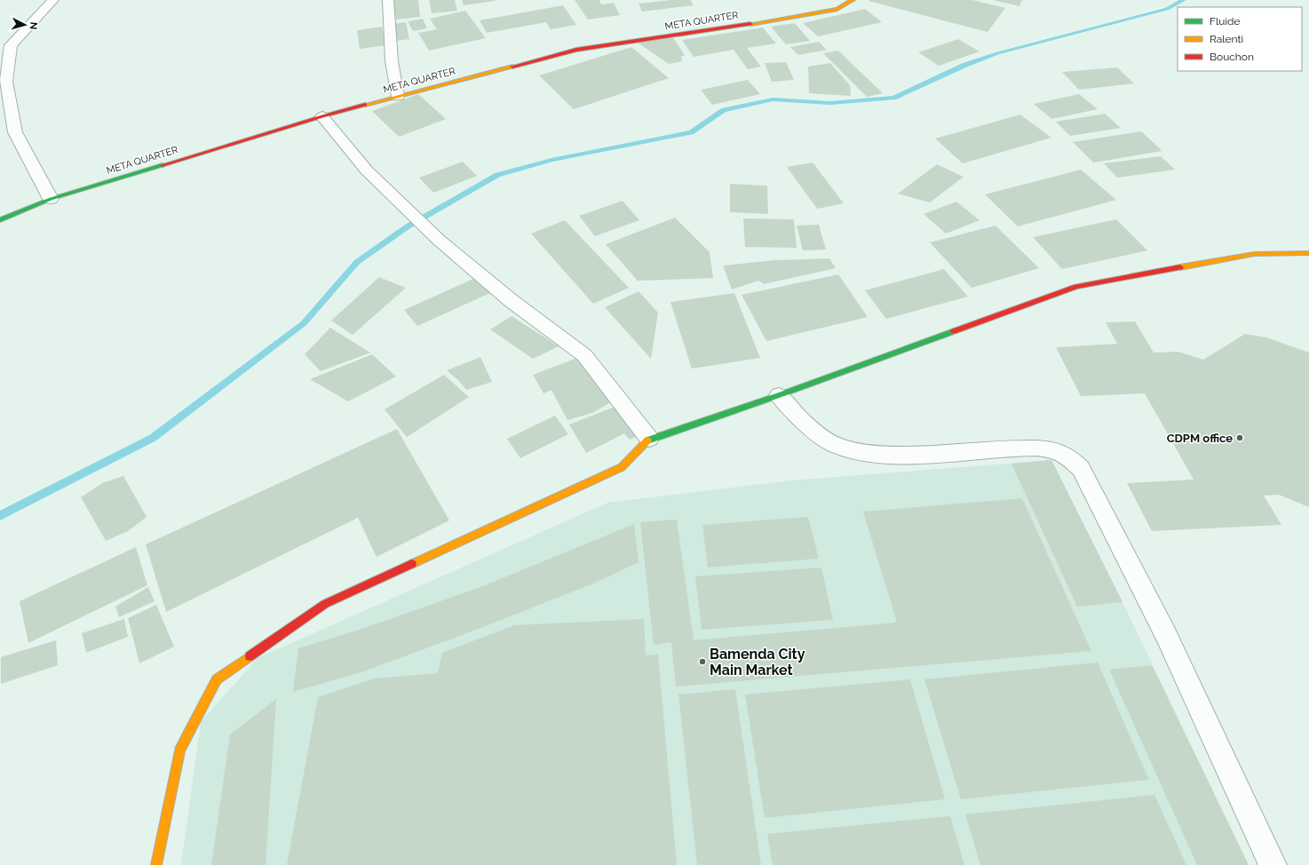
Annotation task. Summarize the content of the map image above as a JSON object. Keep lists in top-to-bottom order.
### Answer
{
  "streets": {
    "street": ["META QUARTER"]
  },
  "places": ["CDPM office", "Bamenda City Main Market"],
  "legend": ["Fluide", "Ralenti", "Bouchon"],
  "north": "right"
}
